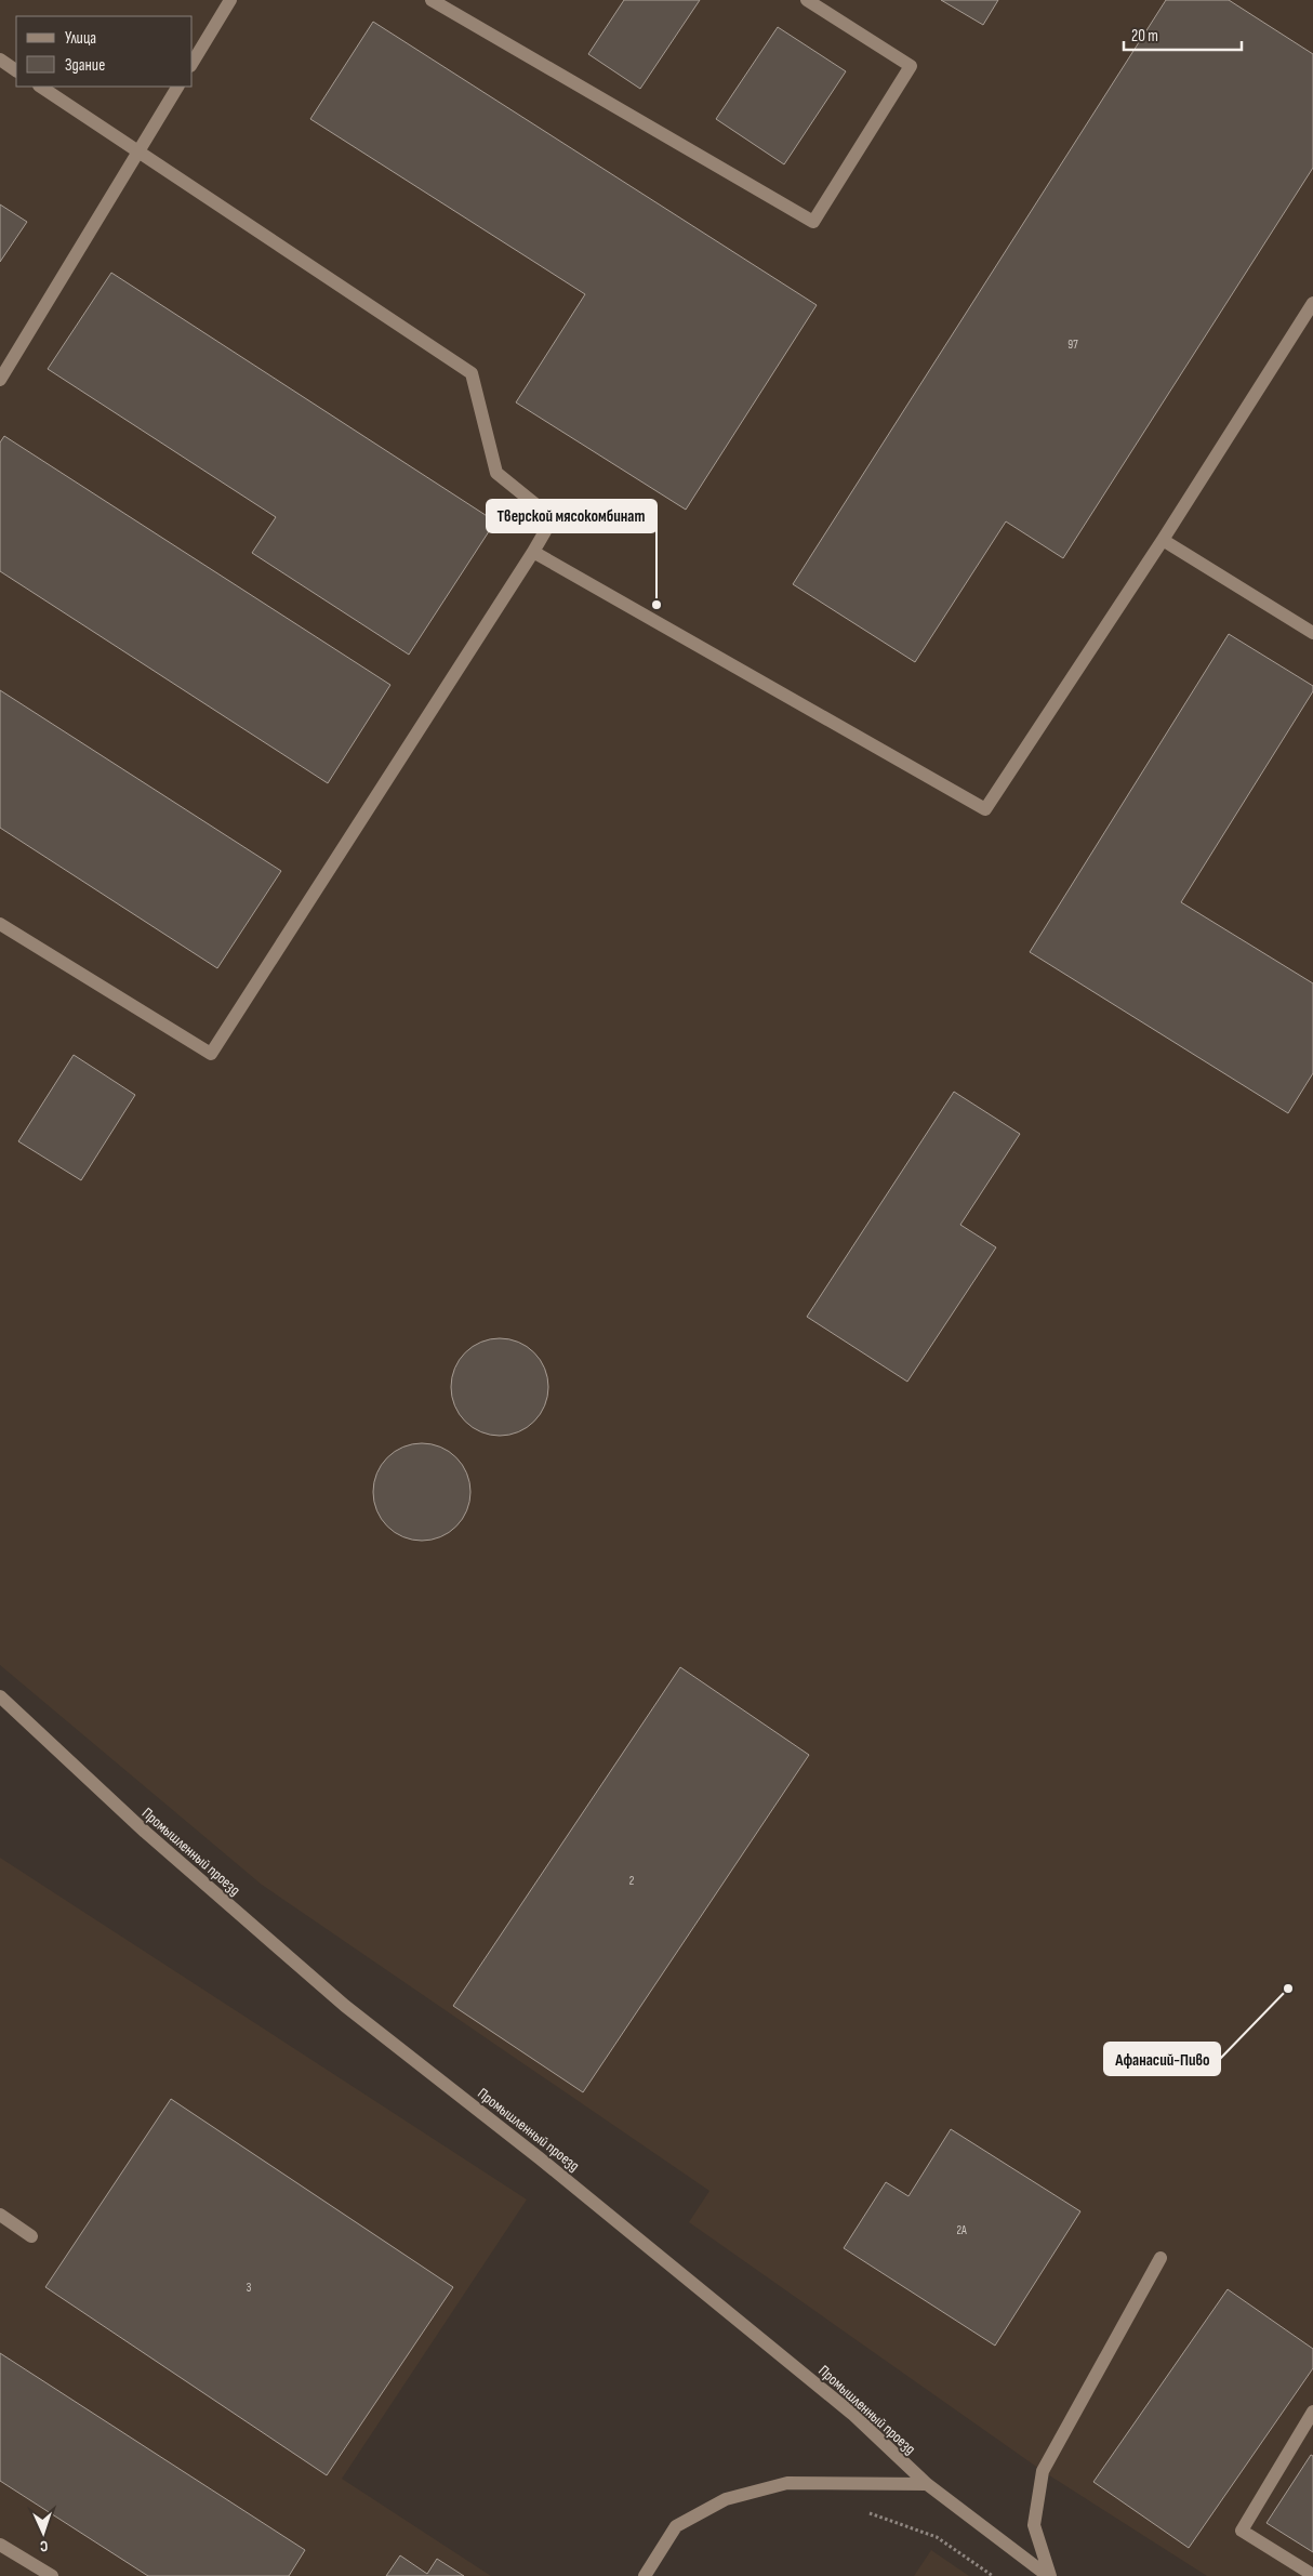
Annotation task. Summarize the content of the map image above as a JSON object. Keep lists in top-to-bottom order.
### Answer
{
  "streets": {
    "street": ["Промышленный проезд"]
  },
  "places": ["Тверской мясокомбинат", "Афанасий-Пиво"],
  "house_numbers": [
    "97",
    "2",
    "2А",
    "3"
  ],
  "legend": ["Улица", "Здание"],
  "scale_bar": "20 m",
  "north": "bottom"
}
